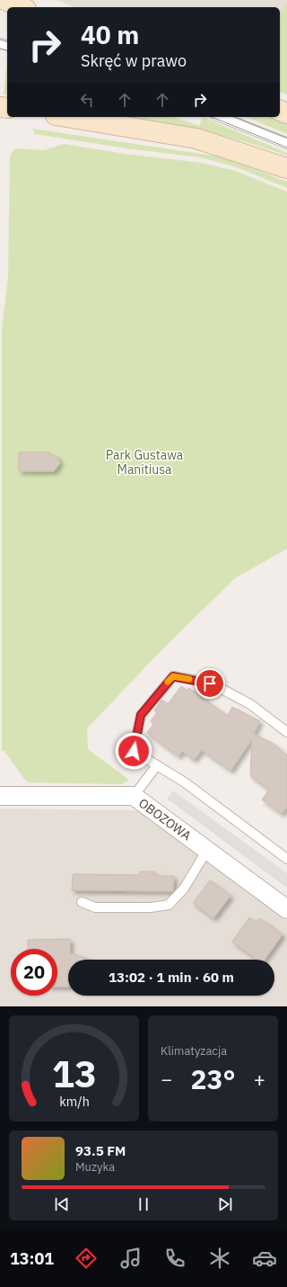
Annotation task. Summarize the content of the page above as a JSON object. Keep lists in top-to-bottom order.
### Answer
{
  "streets": {
    "street": ["OBOZOWA"]
  },
  "parks": ["Park Gustawa Manitiusa"],
  "page": {
    "turn": ["40 m", "Skręć w prawo"],
    "limit": "20",
    "trip": "13:02 · 1 min · 60 m",
    "tile": "Klimatyzacja",
    "heat": ["−", "23°", "+"],
    "song": ["93.5 FM", "Muzyka"],
    "tabs": "13:01",
    "gauge": ["13", "km/h"]
  }
}
